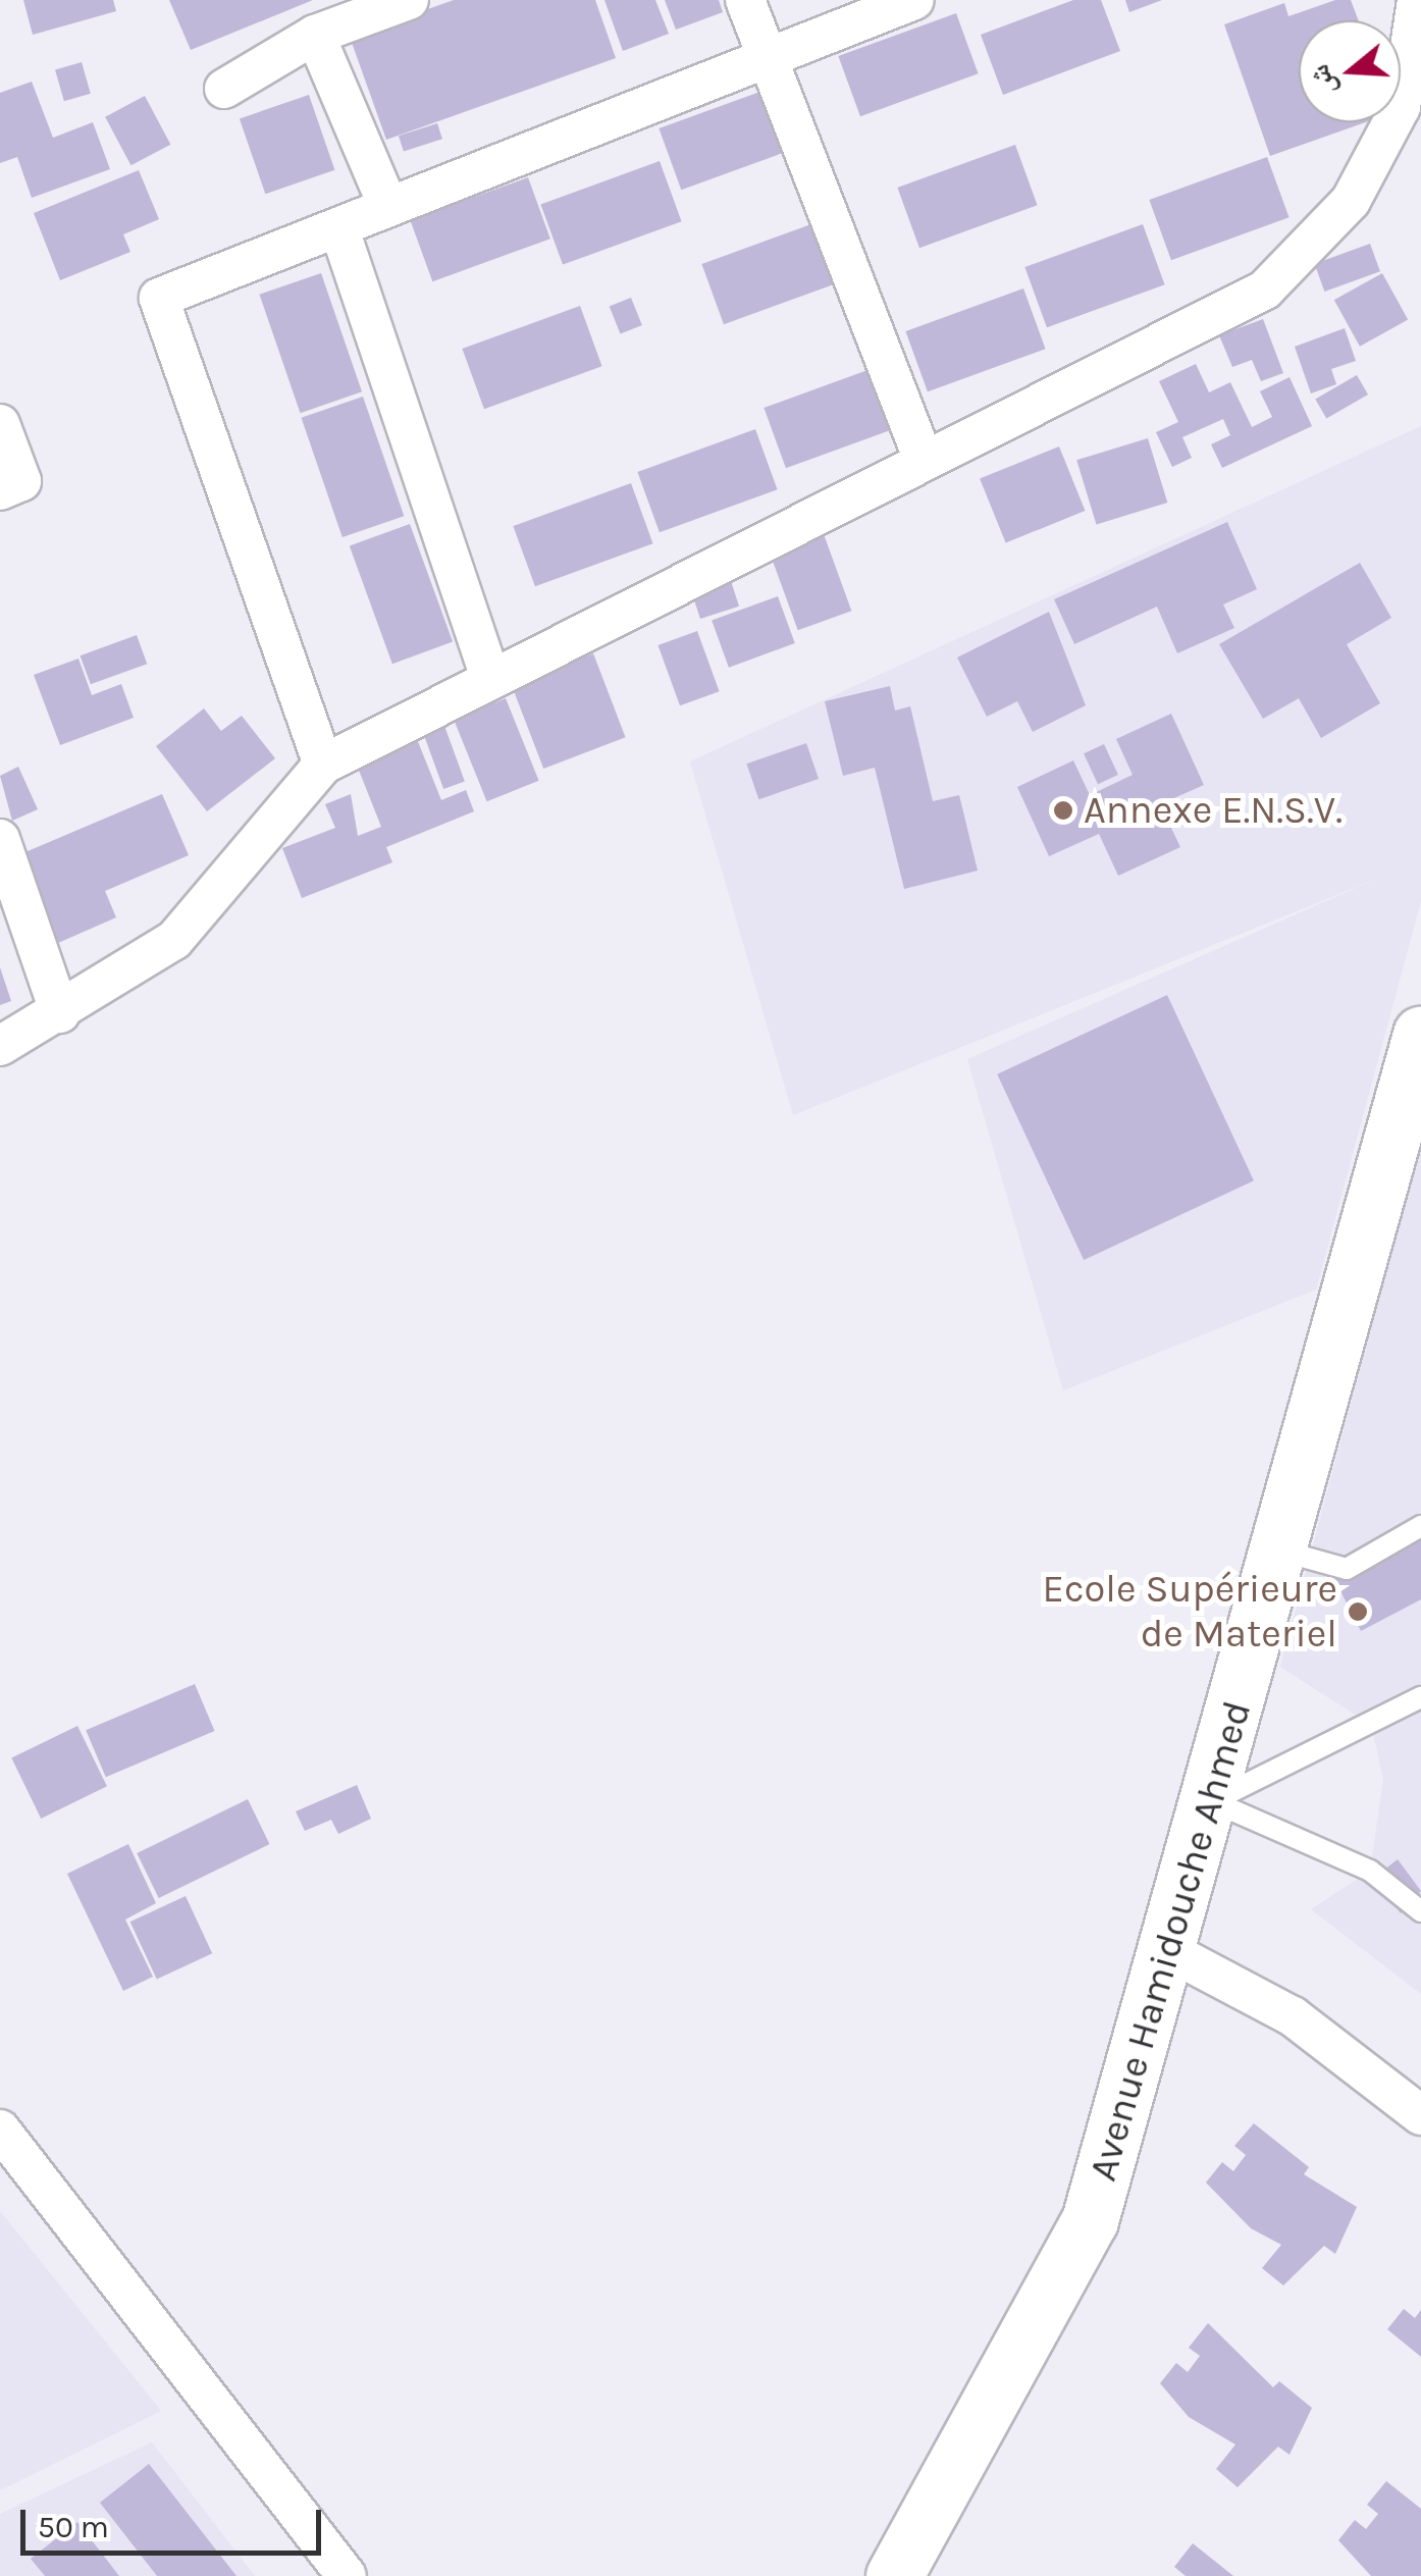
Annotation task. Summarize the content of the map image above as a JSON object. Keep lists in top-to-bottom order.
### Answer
{
  "streets": {
    "main road": ["Avenue Hamidouche Ahmed"]
  },
  "places": ["Annexe E.N.S.V.", "Ecole Supérieure de Materiel"],
  "scale_bar": "50 m",
  "north": "left"
}
